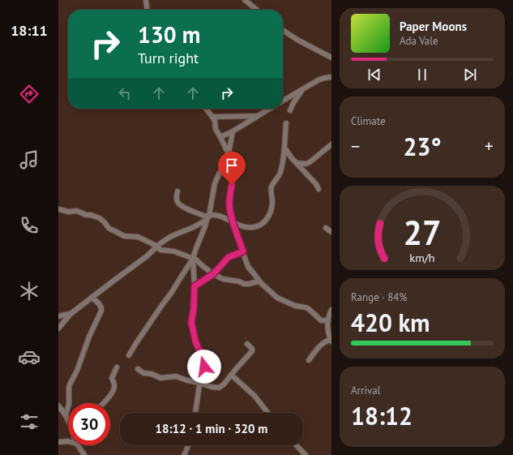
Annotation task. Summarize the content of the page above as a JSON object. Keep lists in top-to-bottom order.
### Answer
{
  "page": {
    "tabs": "18:11",
    "turn": ["130 m", "Turn right"],
    "song": ["Paper Moons", "Ada Vale"],
    "tile": [
      "Climate",
      ["Range · 84%", "420 km"],
      ["Arrival", "18:12"]
    ],
    "heat": ["−", "23°", "+"],
    "limit": "30",
    "trip": "18:12 · 1 min · 320 m",
    "gauge": ["27", "km/h"]
  }
}
